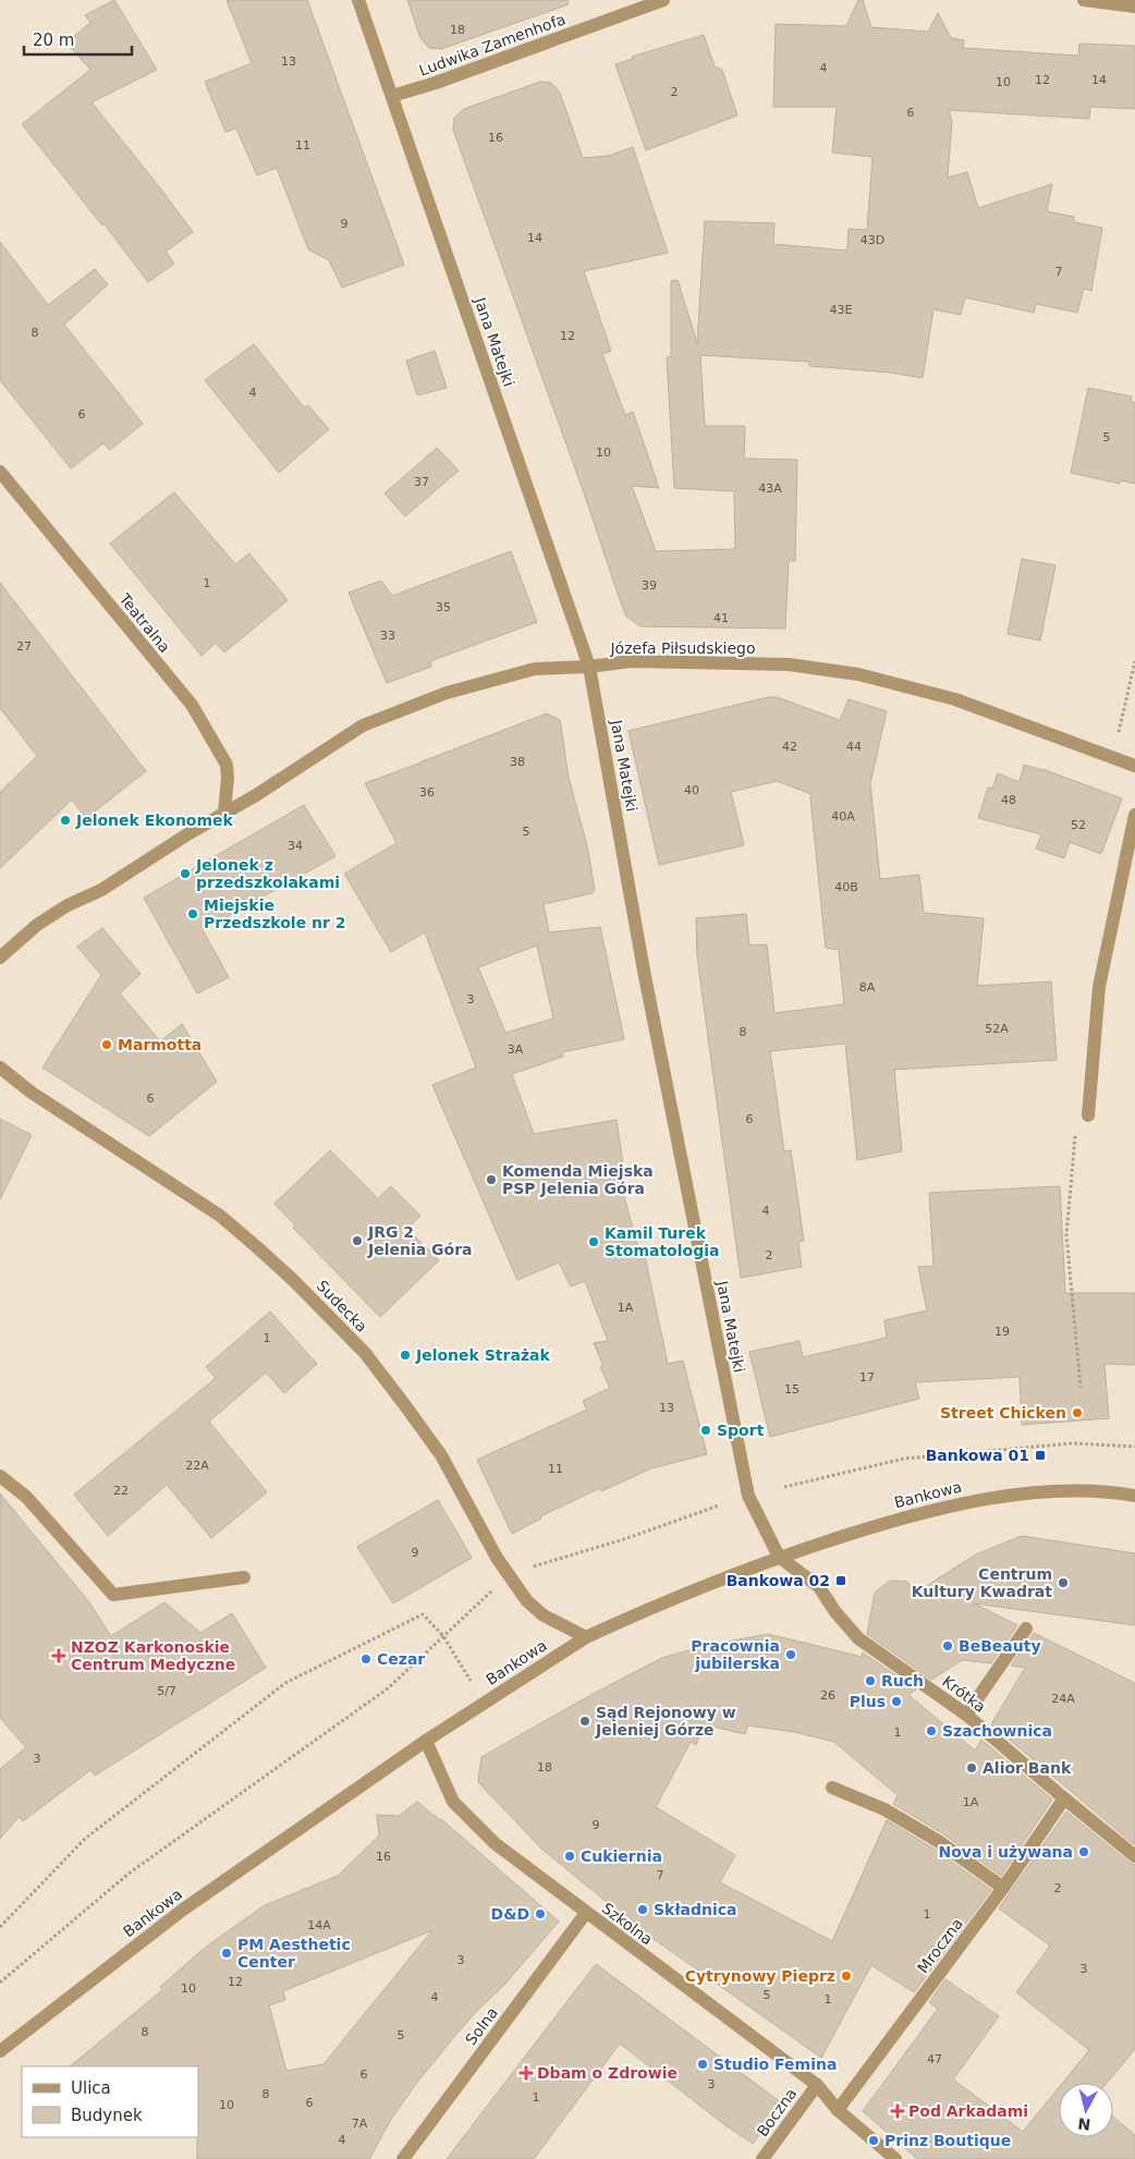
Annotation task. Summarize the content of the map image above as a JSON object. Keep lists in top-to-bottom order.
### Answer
{
  "streets": {
    "street": [
      "Ludwika Zamenhofa",
      "Jana Matejki",
      "Teatralna",
      "Józefa Piłsudskiego",
      "Sudecka",
      "Bankowa",
      "Krótka",
      "Szkolna",
      "Mroczna",
      "Solna",
      "Boczna"
    ]
  },
  "crossings": [
    ["Ludwika Zamenhofa", "Jana Matejki"],
    ["Jana Matejki", "Józefa Piłsudskiego"],
    ["Jana Matejki", "Bankowa"],
    ["Jana Matejki", "Krótka"],
    ["Teatralna", "Józefa Piłsudskiego"],
    ["Sudecka", "Bankowa"],
    ["Bankowa", "Krótka"],
    ["Bankowa", "Szkolna"],
    ["Krótka", "Mroczna"],
    ["Szkolna", "Mroczna"],
    ["Szkolna", "Solna"],
    ["Szkolna", "Boczna"]
  ],
  "places": {
    "other": [
      "Jelonek Ekonomek",
      "Jelonek z przedszkolakami",
      "Miejskie Przedszkole nr 2",
      "Marmotta",
      "Komenda Miejska PSP Jelenia Góra",
      "JRG 2 Jelenia Góra",
      "Kamil Turek Stomatologia",
      "Jelonek Strażak",
      "Street Chicken",
      "Sport",
      "Centrum Kultury Kwadrat",
      "BeBeauty",
      "Pracownia jubilerska",
      "Cezar",
      "Ruch",
      "Plus",
      "Sąd Rejonowy w Jeleniej Górze",
      "Szachownica",
      "Alior Bank",
      "Nova i używana",
      "Cukiernia",
      "Składnica",
      "D&D",
      "PM Aesthetic Center",
      "Cytrynowy Pieprz",
      "Studio Femina",
      "Prinz Boutique"
    ],
    "transit": ["Bankowa 01", "Bankowa 02"],
    "health": ["NZOZ Karkonoskie Centrum Medyczne", "Dbam o Zdrowie", "Pod Arkadami"]
  },
  "house_numbers": [
    "18",
    "13",
    "4",
    "12",
    "14",
    "10",
    "2",
    "6",
    "16",
    "11",
    "9",
    "14",
    "43D",
    "7",
    "43E",
    "8",
    "12",
    "4",
    "6",
    "5",
    "10",
    "37",
    "43A",
    "1",
    "39",
    "35",
    "41",
    "33",
    "27",
    "42",
    "44",
    "38",
    "40",
    "36",
    "48",
    "40A",
    "52",
    "5",
    "34",
    "40B",
    "8A",
    "3",
    "52A",
    "8",
    "3A",
    "6",
    "6",
    "4",
    "2",
    "1A",
    "19",
    "1",
    "17",
    "15",
    "13",
    "22A",
    "11",
    "22",
    "9",
    "5/7",
    "26",
    "24A",
    "1",
    "3",
    "18",
    "1A",
    "9",
    "16",
    "7",
    "2",
    "1",
    "14A",
    "3",
    "3",
    "12",
    "10",
    "5",
    "4",
    "1",
    "8",
    "5",
    "47",
    "6",
    "3",
    "8",
    "1",
    "6",
    "10",
    "7A",
    "4"
  ],
  "legend": ["Ulica", "Budynek"],
  "scale_bar": "20 m",
  "north": "bottom"
}
